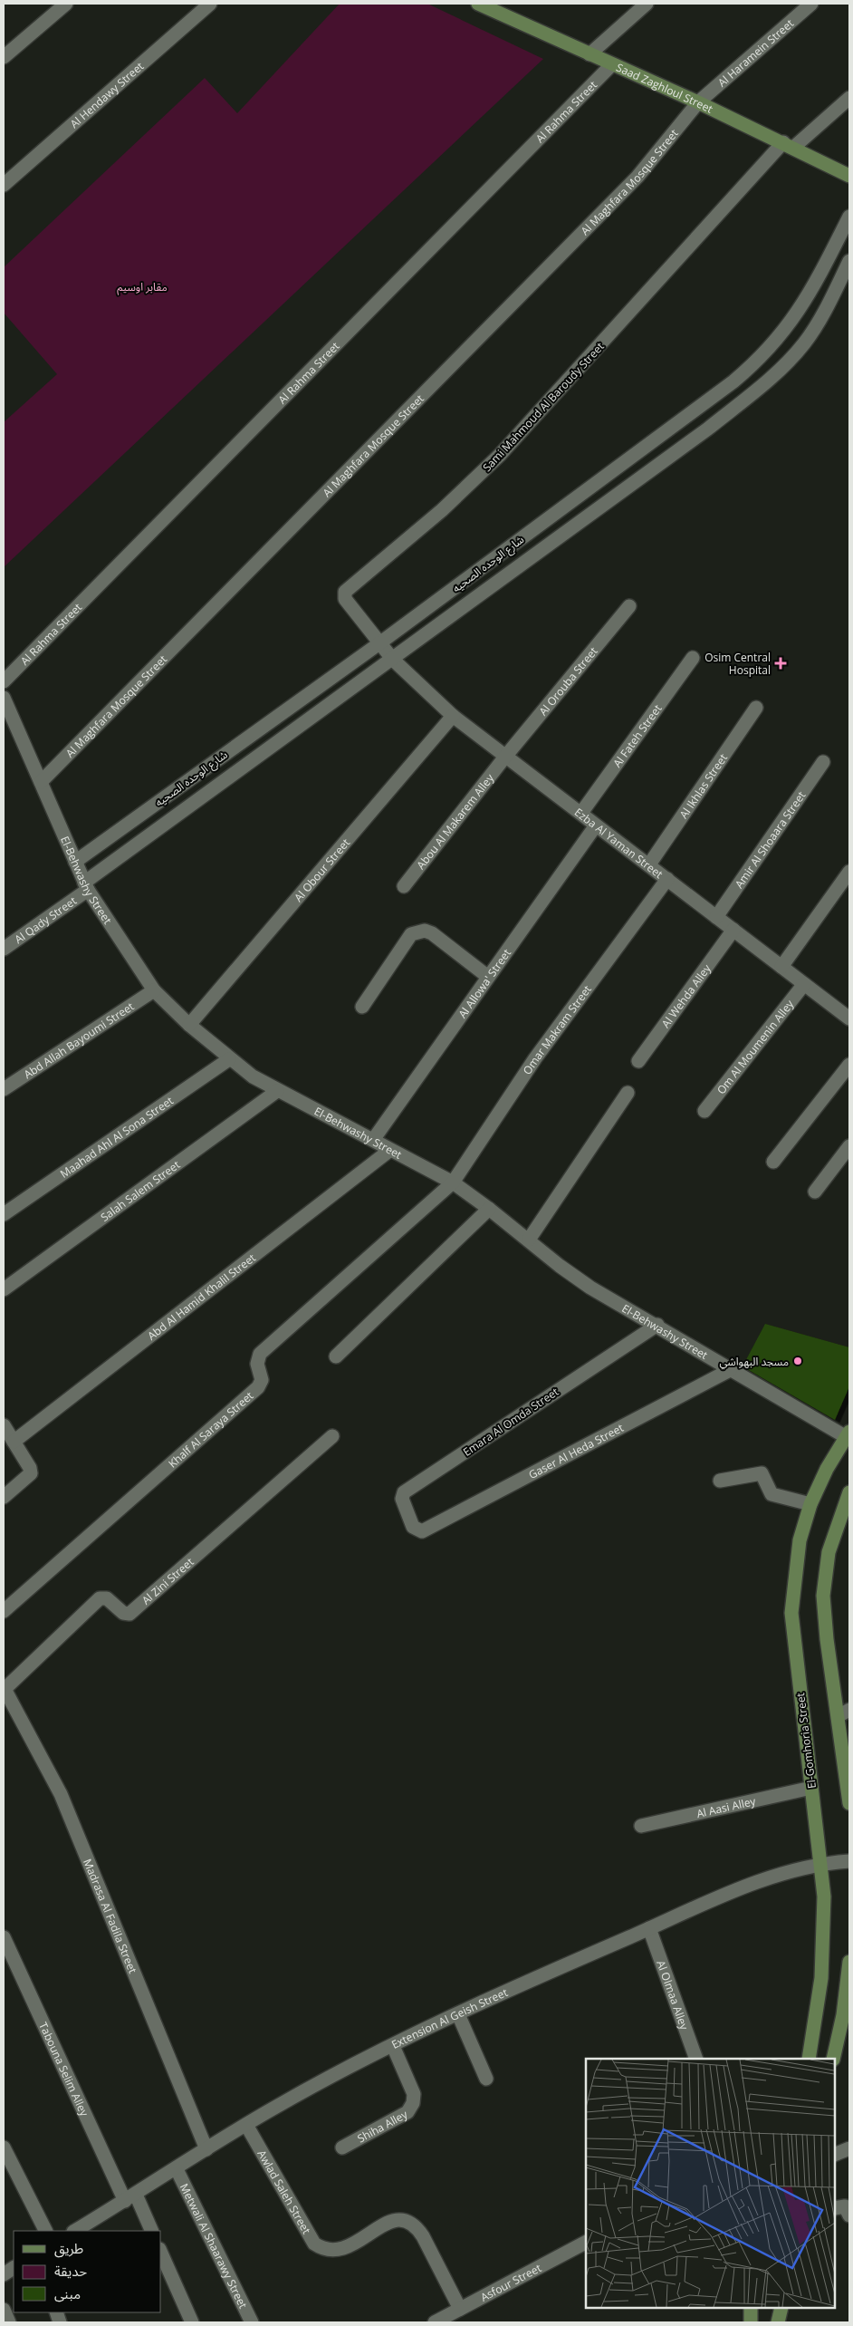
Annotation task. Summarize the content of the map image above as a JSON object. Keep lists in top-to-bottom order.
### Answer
{
  "streets": {
    "street": [
      "Al Haramein Street",
      "Saad Zaghloul Street",
      "Al Hendawy Street",
      "Al Rahma Street",
      "Al Maghfara Mosque Street",
      "Sami Mahmoud Al Baroudy Street",
      "شارع الوحده الصحيه",
      "Al Orouba Street",
      "Al Fateh Street",
      "Al Ikhlas Street",
      "Abou Al Makarem Alley",
      "Amir Al Shoaara Street",
      "Ezba Al Yaman Street",
      "Al Obour Street",
      "El-Behwashy Street",
      "Al Qady Street",
      "Al Allowa' Street",
      "Al Wehda Alley",
      "Omar Makram Street",
      "Abd Allah Bayoumi Street",
      "Om Al Moumenin Alley",
      "Maahad Ahl Al Sona Street",
      "Salah Salem Street",
      "Abd Al Hamid Khalil Street",
      "Emara Al Omda Street",
      "Khalf Al Saraya Street",
      "Gaser Al Heda Street",
      "Al Zini Street",
      "El-Gomhoria Street",
      "Al Aasi Alley",
      "Madrasa Al Fadila Street",
      "Al Olmaa Alley",
      "Extension Al Geish Street",
      "Tabouna Selim Alley",
      "Shiha Alley",
      "Awlad Saleh Street",
      "Metwali Al Shaarawy Street",
      "Asfour Street"
    ]
  },
  "crossings": [
    ["Al Haramein Street", "Saad Zaghloul Street"],
    ["Al Haramein Street", "Al Maghfara Mosque Street"],
    ["Saad Zaghloul Street", "Al Rahma Street"],
    ["Saad Zaghloul Street", "Al Maghfara Mosque Street"],
    ["Saad Zaghloul Street", "Sami Mahmoud Al Baroudy Street"],
    ["Al Maghfara Mosque Street", "El-Behwashy Street"],
    ["Sami Mahmoud Al Baroudy Street", "شارع الوحده الصحيه"],
    ["Sami Mahmoud Al Baroudy Street", "Ezba Al Yaman Street"],
    ["شارع الوحده الصحيه", "Ezba Al Yaman Street"],
    ["شارع الوحده الصحيه", "El-Behwashy Street"],
    ["شارع الوحده الصحيه", "Al Qady Street"],
    ["Al Orouba Street", "Abou Al Makarem Alley"],
    ["Al Orouba Street", "Ezba Al Yaman Street"],
    ["Al Fateh Street", "Ezba Al Yaman Street"],
    ["Al Ikhlas Street", "Ezba Al Yaman Street"],
    ["Abou Al Makarem Alley", "Ezba Al Yaman Street"],
    ["Amir Al Shoaara Street", "Ezba Al Yaman Street"],
    ["Ezba Al Yaman Street", "Al Obour Street"],
    ["Ezba Al Yaman Street", "Al Allowa' Street"],
    ["Ezba Al Yaman Street", "Al Wehda Alley"],
    ["Ezba Al Yaman Street", "Omar Makram Street"],
    ["Ezba Al Yaman Street", "Om Al Moumenin Alley"],
    ["Al Obour Street", "El-Behwashy Street"],
    ["El-Behwashy Street", "Al Qady Street"],
    ["El-Behwashy Street", "Al Allowa' Street"],
    ["El-Behwashy Street", "Omar Makram Street"],
    ["El-Behwashy Street", "Abd Allah Bayoumi Street"],
    ["El-Behwashy Street", "Maahad Ahl Al Sona Street"],
    ["El-Behwashy Street", "Salah Salem Street"],
    ["El-Behwashy Street", "Abd Al Hamid Khalil Street"],
    ["El-Behwashy Street", "Emara Al Omda Street"],
    ["El-Behwashy Street", "Khalf Al Saraya Street"],
    ["El-Behwashy Street", "Gaser Al Heda Street"],
    ["El-Behwashy Street", "El-Gomhoria Street"],
    ["Omar Makram Street", "Khalf Al Saraya Street"],
    ["Emara Al Omda Street", "Gaser Al Heda Street"],
    ["Al Zini Street", "Madrasa Al Fadila Street"],
    ["El-Gomhoria Street", "Al Aasi Alley"],
    ["El-Gomhoria Street", "Extension Al Geish Street"],
    ["Madrasa Al Fadila Street", "Extension Al Geish Street"],
    ["Al Olmaa Alley", "Extension Al Geish Street"],
    ["Extension Al Geish Street", "Tabouna Selim Alley"],
    ["Extension Al Geish Street", "Shiha Alley"],
    ["Extension Al Geish Street", "Awlad Saleh Street"],
    ["Extension Al Geish Street", "Metwali Al Shaarawy Street"],
    ["Awlad Saleh Street", "Asfour Street"]
  ],
  "parks": ["مقابر اوسيم"],
  "places": {
    "health": ["Osim Central Hospital"],
    "other": ["مسجد البهواشي"]
  },
  "legend": ["طريق", "حديقة", "مبنى"]
}
